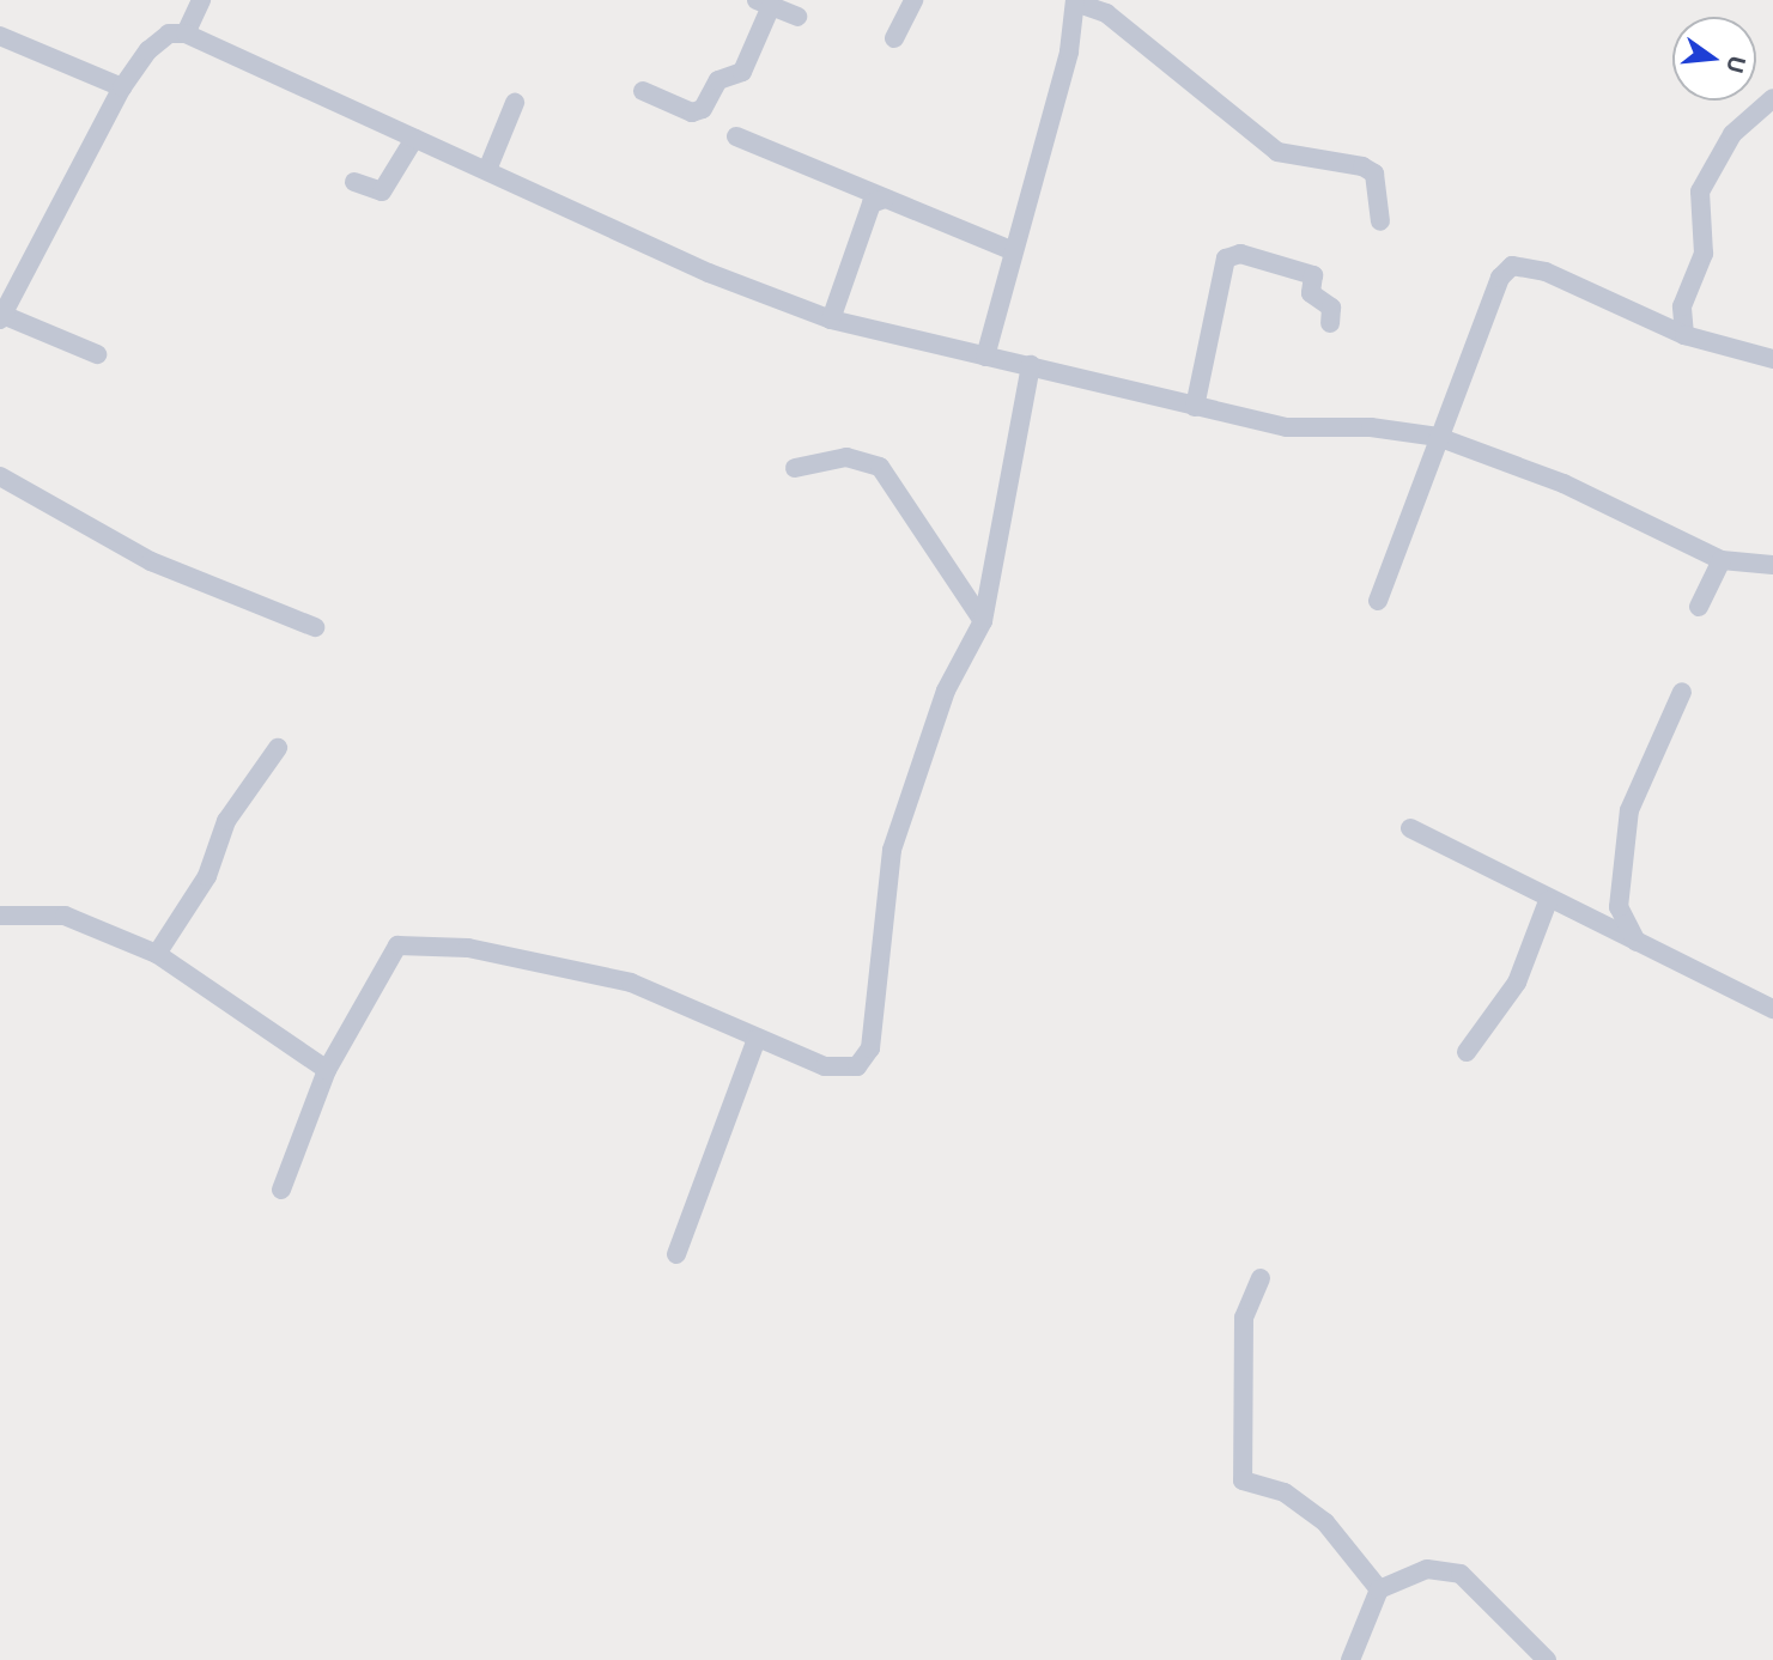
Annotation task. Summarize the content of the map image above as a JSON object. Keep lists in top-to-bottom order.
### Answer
{
  "north": "right"
}
